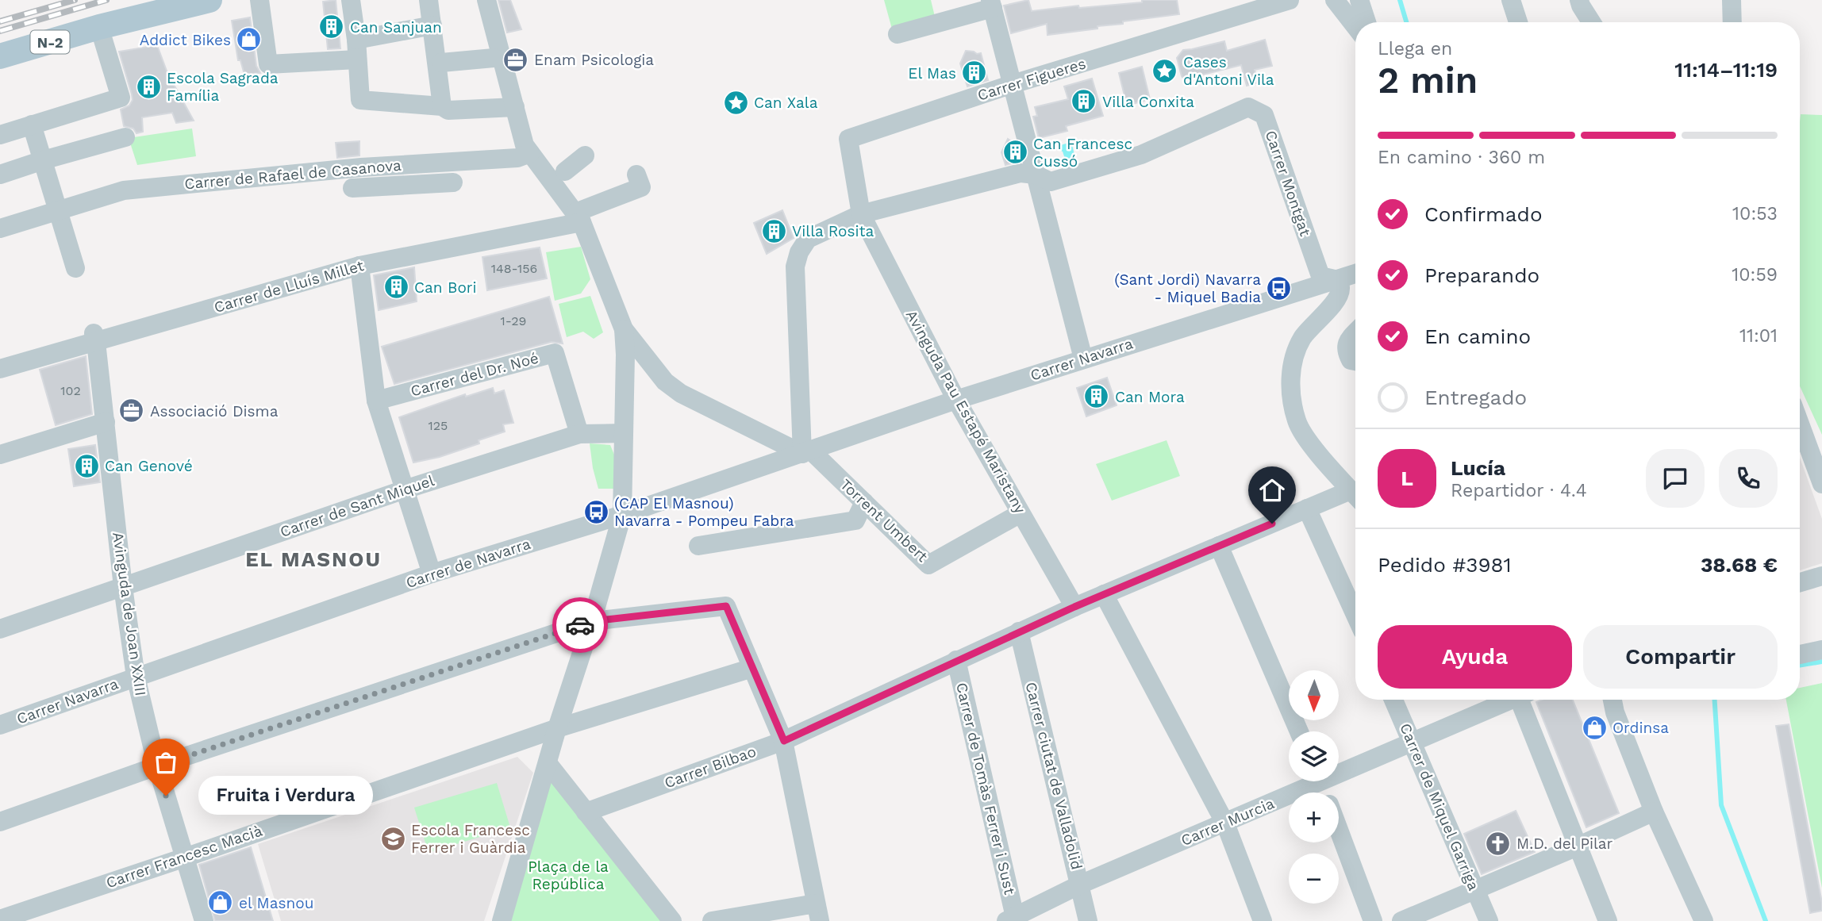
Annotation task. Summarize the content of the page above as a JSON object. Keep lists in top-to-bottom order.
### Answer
{
  "streets": {
    "main road": ["N-2"],
    "street": [
      "Carrer Figueres",
      "Carrer de Rafael de Casanova",
      "Carrer Montgat",
      "Carrer de Lluís Millet",
      "Carrer Navarra",
      "Carrer del Dr. Noé",
      "Avinguda Pau Estapé Maristany",
      "Carrer de Sant Miquel",
      "Torrent Umbert",
      "Carrer de Navarra",
      "Avinguda de Joan XXIII",
      "Carrer Bilbao",
      "Carrer ciutat de Valladolid",
      "Carrer de Tomàs Ferrer i Sust",
      "Carrer de Miquel Garriga",
      "Carrer Murcia",
      "Carrer Francesc Macià"
    ]
  },
  "crossings": [
    ["Carrer Figueres", "Carrer Montgat"],
    ["Carrer Figueres", "Avinguda Pau Estapé Maristany"],
    ["Carrer Montgat", "Carrer Navarra"],
    ["Carrer Montgat", "Avinguda Pau Estapé Maristany"],
    ["Carrer Montgat", "Torrent Umbert"],
    ["Carrer Montgat", "Carrer de Navarra"],
    ["Carrer de Lluís Millet", "Avinguda de Joan XXIII"],
    ["Carrer Navarra", "Avinguda Pau Estapé Maristany"],
    ["Carrer Navarra", "Torrent Umbert"],
    ["Carrer Navarra", "Carrer de Navarra"],
    ["Carrer Navarra", "Avinguda de Joan XXIII"],
    ["Carrer del Dr. Noé", "Carrer de Sant Miquel"],
    ["Avinguda Pau Estapé Maristany", "Torrent Umbert"],
    ["Avinguda Pau Estapé Maristany", "Carrer Bilbao"],
    ["Carrer de Sant Miquel", "Avinguda de Joan XXIII"],
    ["Torrent Umbert", "Carrer de Navarra"],
    ["Carrer de Navarra", "Avinguda de Joan XXIII"],
    ["Avinguda de Joan XXIII", "Carrer Francesc Macià"],
    ["Carrer Bilbao", "Carrer ciutat de Valladolid"],
    ["Carrer Bilbao", "Carrer de Tomàs Ferrer i Sust"],
    ["Carrer ciutat de Valladolid", "Carrer Murcia"],
    ["Carrer de Tomàs Ferrer i Sust", "Carrer Murcia"],
    ["Carrer de Miquel Garriga", "Carrer Murcia"]
  ],
  "districts": ["EL MASNOU"],
  "parks": ["Plaça de la República"],
  "places": {
    "building": [
      "Can Sanjuan",
      "El Mas",
      "Escola Sagrada Família",
      "Villa Conxita",
      "Can Francesc Cussó",
      "Villa Rosita",
      "Can Bori",
      "Can Mora",
      "Can Genové"
    ],
    "shop": ["Addict Bikes", "Ordinsa", "el Masnou"],
    "office": ["Enam Psicologia", "Associació Disma"],
    "place": ["Cases d'Antoni Vila", "Can Xala"],
    "bus stop": ["(Sant Jordi) Navarra - Miquel Badia", "(CAP El Masnou) Navarra - Pompeu Fabra"],
    "other": ["Fruita i Verdura"],
    "school or university": ["Escola Francesc Ferrer i Guàrdia"],
    "church": ["M.D. del Pilar"]
  },
  "house_numbers": [
    "148-156",
    "1-29",
    "102",
    "125"
  ],
  "north": "bottom",
  "page": {
    "heading": ["2 min", "Llega en", "11:14–11:19"],
    "panel": [
      "Lucía",
      "Repartidor · 4.4",
      "Pedido #3981",
      "38.68 €"
    ],
    "bar": "En camino · 360 m",
    "list": [
      ["Confirmado", "10:53"],
      ["Preparando", "10:59"],
      ["En camino", "11:01"],
      "Entregado"
    ],
    "round": "L",
    "buttons": ["Ayuda", "Compartir"],
    "map_buttons": ["+", "−"],
    "bubble": "Fruita i Verdura"
  }
}
